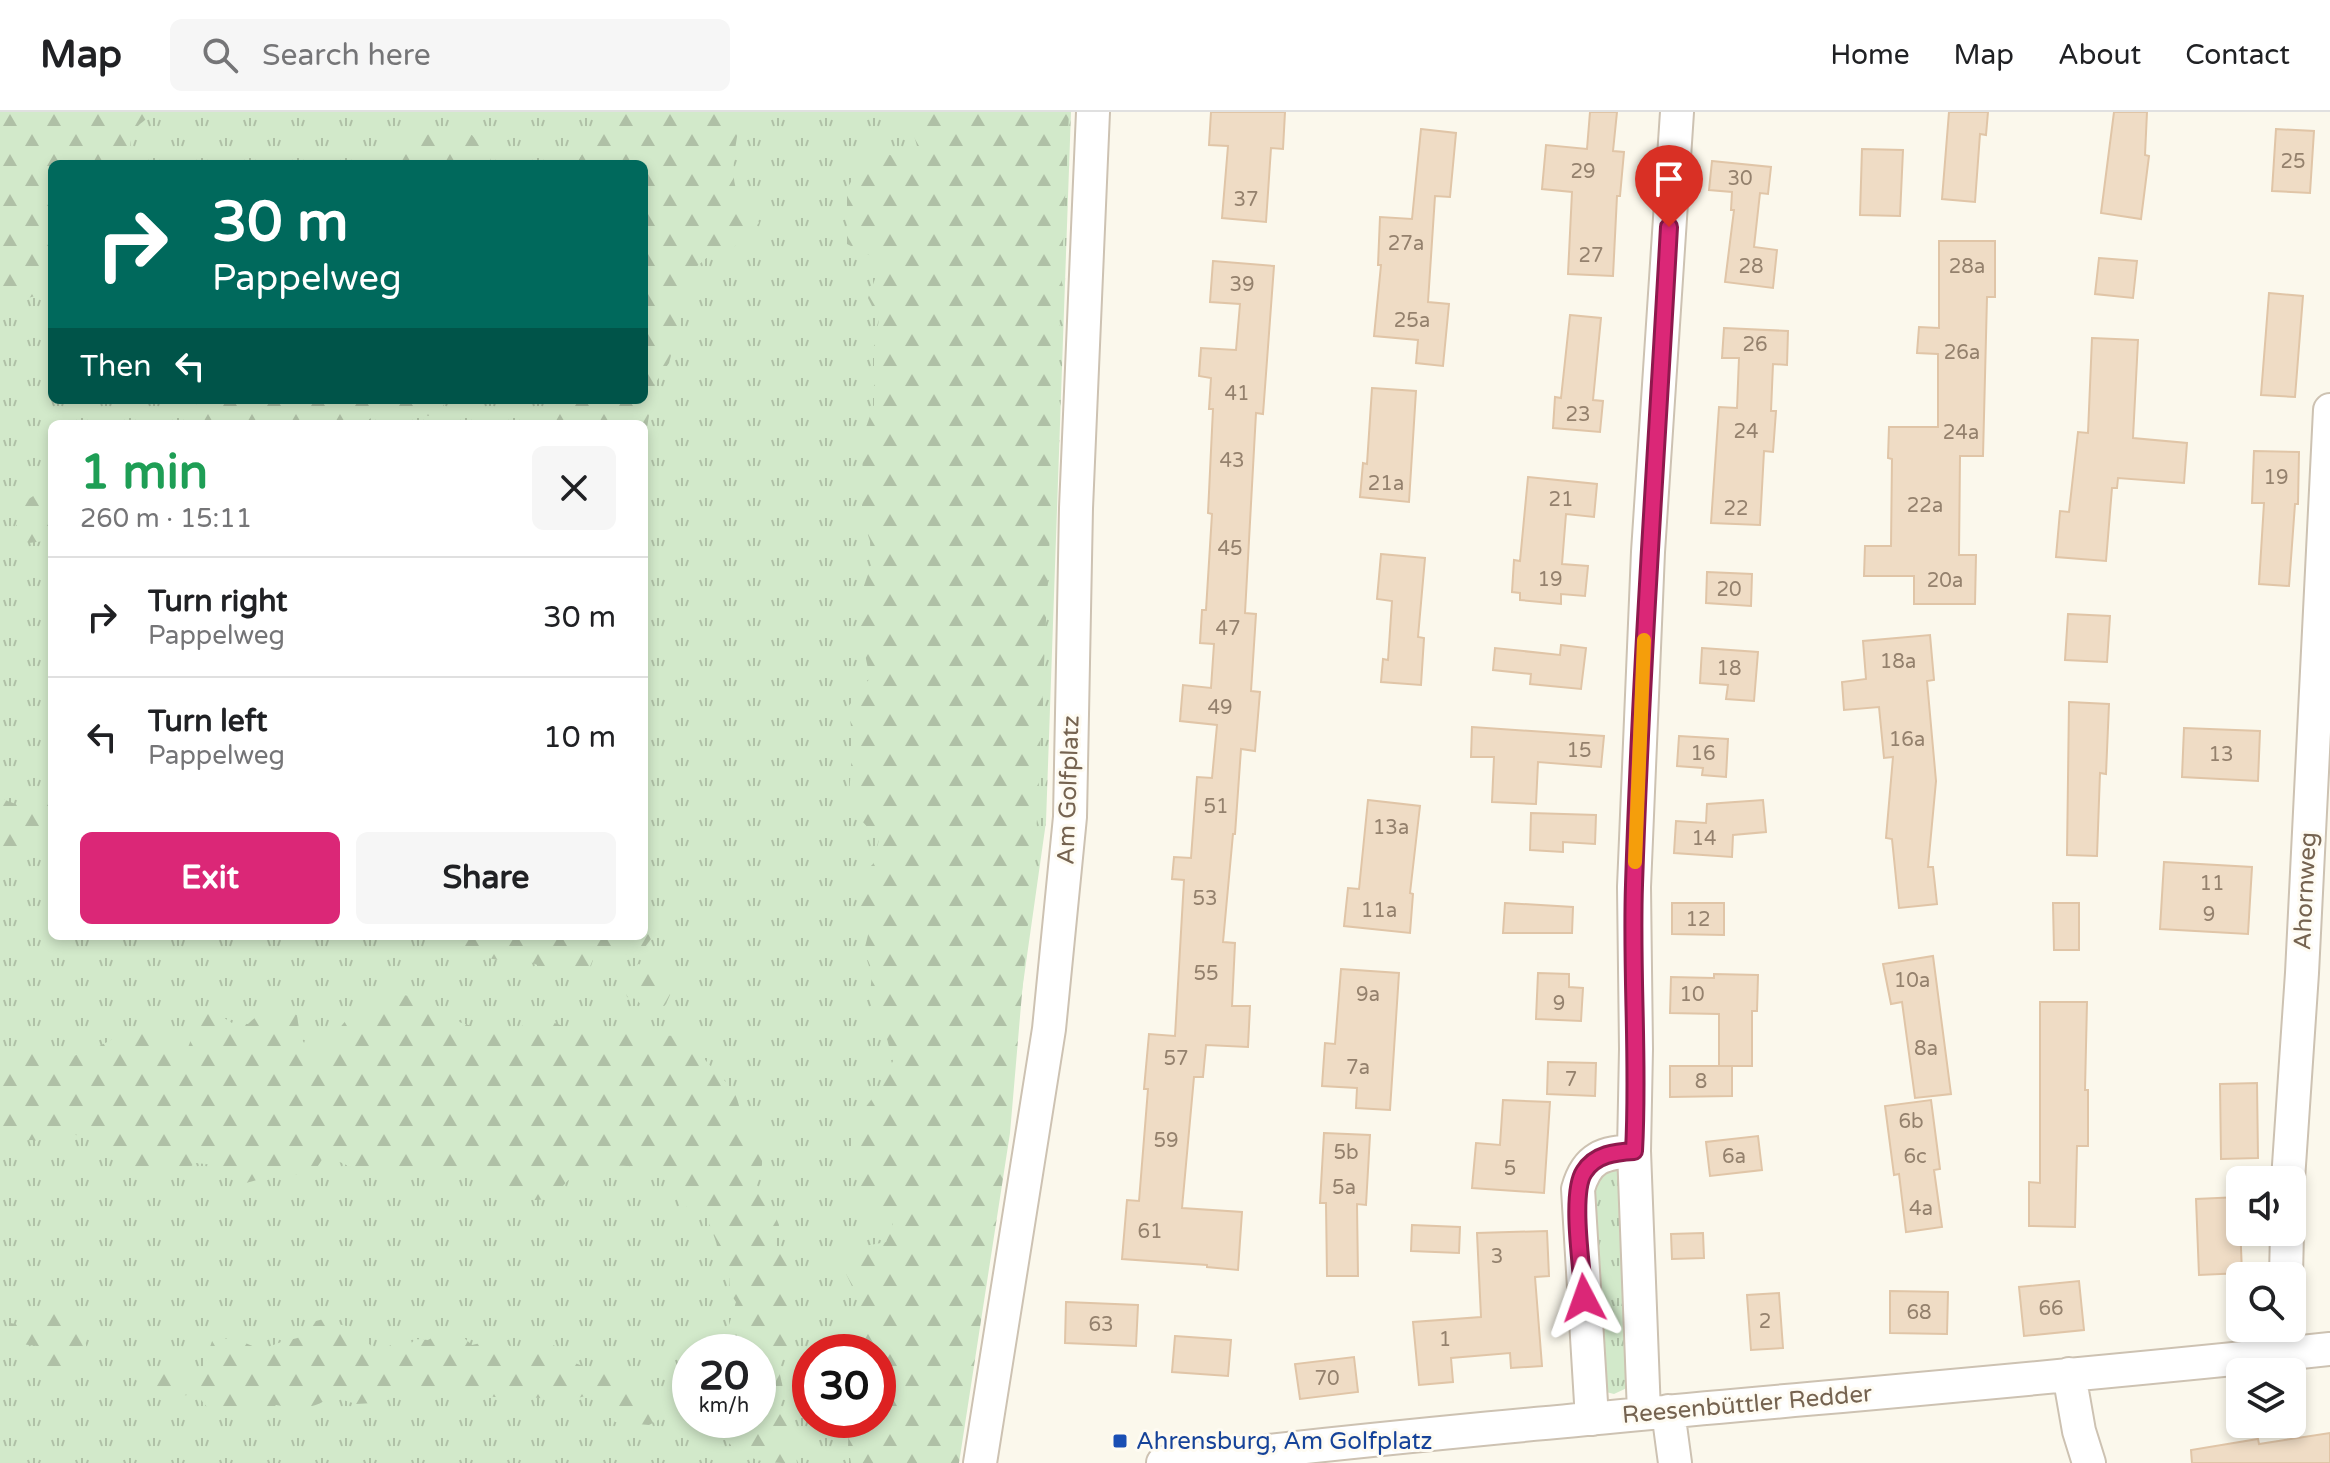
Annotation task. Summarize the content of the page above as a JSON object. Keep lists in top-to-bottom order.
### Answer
{
  "streets": {
    "street": ["Am Golfplatz", "Ahornweg", "Reesenbüttler Redder"]
  },
  "places": {
    "transit": ["Ahrensburg, Am Golfplatz"]
  },
  "house_numbers": [
    "25",
    "29",
    "30",
    "37",
    "27a",
    "27",
    "28",
    "28a",
    "39",
    "25a",
    "26",
    "26a",
    "41",
    "23",
    "24",
    "24a",
    "43",
    "19",
    "21a",
    "21",
    "22a",
    "22",
    "45",
    "19",
    "20a",
    "20",
    "47",
    "18a",
    "18",
    "49",
    "16a",
    "15",
    "16",
    "13",
    "51",
    "13a",
    "14",
    "11",
    "53",
    "11a",
    "9",
    "12",
    "55",
    "10a",
    "9a",
    "10",
    "9",
    "8a",
    "57",
    "7a",
    "7",
    "8",
    "6b",
    "59",
    "5b",
    "6a",
    "6c",
    "5",
    "5a",
    "4a",
    "61",
    "3",
    "66",
    "68",
    "2",
    "63",
    "1",
    "70"
  ],
  "page": {
    "header": "Map",
    "search": "Search here",
    "nav": [
      "Home",
      "Map",
      "About",
      "Contact"
    ],
    "turn": ["30 m", "Pappelweg"],
    "then": "Then",
    "heading": ["1 min", "260 m · 15:11"],
    "list": [
      {
        "name": "Turn right",
        "note": "Pappelweg",
        "value": "30 m"
      },
      {
        "name": "Turn left",
        "note": "Pappelweg",
        "value": "10 m"
      }
    ],
    "buttons": ["Exit", "Share"],
    "speed": "20 km/h",
    "limit": "30"
  }
}
